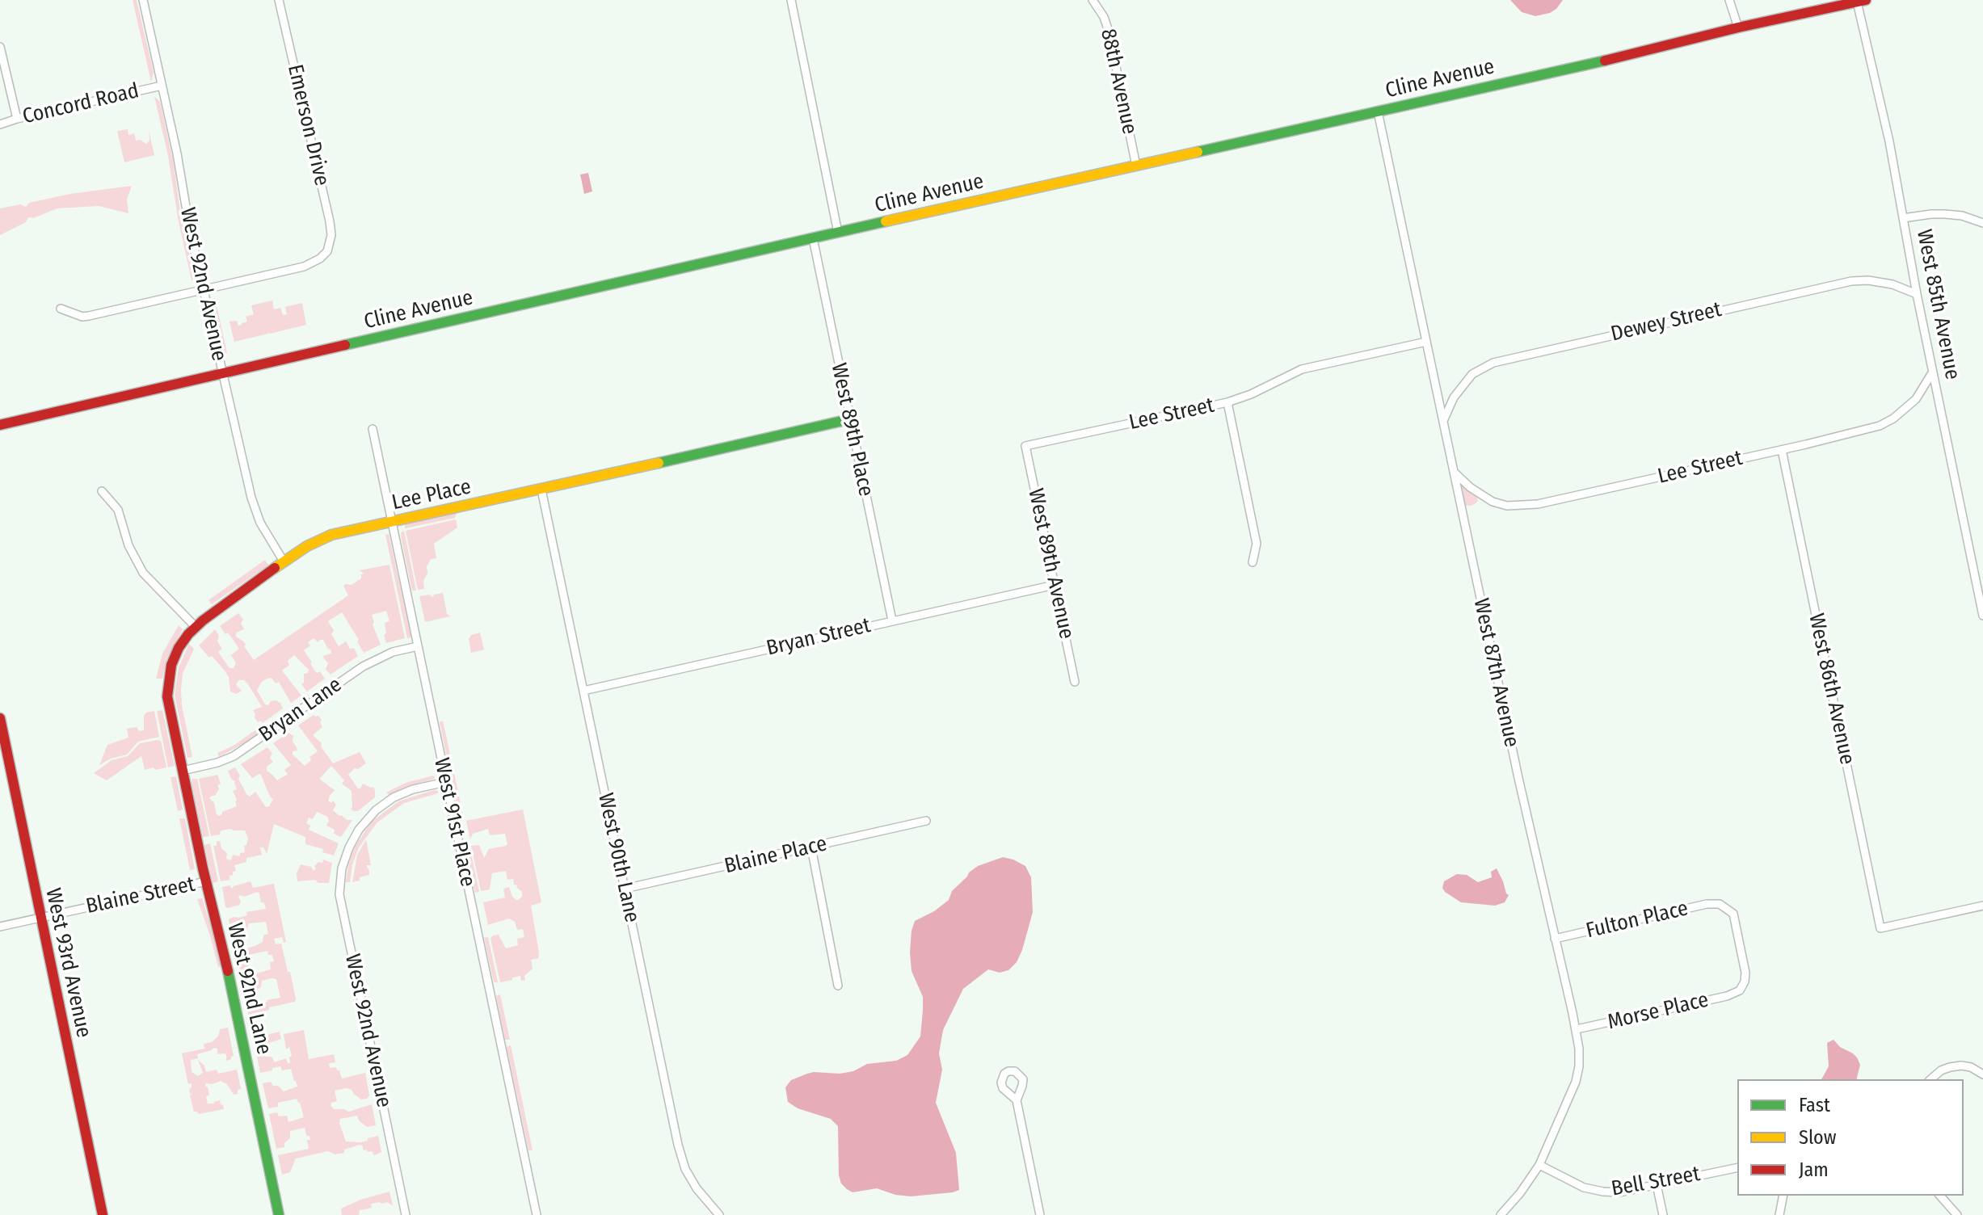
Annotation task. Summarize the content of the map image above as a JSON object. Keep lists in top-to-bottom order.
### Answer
{
  "streets": {
    "street": [
      "Cline Avenue",
      "88th Avenue",
      "Concord Road",
      "Emerson Drive",
      "West 92nd Avenue",
      "West 85th Avenue",
      "Dewey Street",
      "Lee Street",
      "West 89th Place",
      "Lee Place",
      "West 89th Avenue",
      "Bryan Street",
      "West 87th Avenue",
      "West 86th Avenue",
      "Bryan Lane",
      "West 91st Place",
      "Blaine Place",
      "West 90th Lane",
      "Blaine Street",
      "Fulton Place",
      "West 93rd Avenue",
      "West 92nd Lane",
      "Morse Place",
      "Bell Street"
    ]
  },
  "crossings": [
    ["Cline Avenue", "88th Avenue"],
    ["Cline Avenue", "West 92nd Avenue"],
    ["Cline Avenue", "West 85th Avenue"],
    ["Cline Avenue", "West 89th Place"],
    ["Cline Avenue", "West 87th Avenue"],
    ["Concord Road", "West 92nd Avenue"],
    ["Emerson Drive", "West 92nd Avenue"],
    ["West 92nd Avenue", "Lee Place"],
    ["West 92nd Avenue", "West 91st Place"],
    ["West 85th Avenue", "Dewey Street"],
    ["West 85th Avenue", "Lee Street"],
    ["Dewey Street", "West 87th Avenue"],
    ["Lee Street", "West 89th Avenue"],
    ["Lee Street", "West 87th Avenue"],
    ["Lee Street", "West 86th Avenue"],
    ["West 89th Place", "Lee Place"],
    ["West 89th Place", "Bryan Street"],
    ["Lee Place", "Bryan Lane"],
    ["Lee Place", "West 91st Place"],
    ["Lee Place", "West 90th Lane"],
    ["Lee Place", "West 92nd Lane"],
    ["West 89th Avenue", "Bryan Street"],
    ["Bryan Street", "West 90th Lane"],
    ["West 87th Avenue", "Fulton Place"],
    ["West 87th Avenue", "Morse Place"],
    ["West 87th Avenue", "Bell Street"],
    ["Bryan Lane", "West 91st Place"],
    ["Bryan Lane", "West 92nd Lane"],
    ["Blaine Place", "West 90th Lane"],
    ["Blaine Street", "West 93rd Avenue"],
    ["Blaine Street", "West 92nd Lane"],
    ["Fulton Place", "Morse Place"]
  ],
  "legend": ["Fast", "Slow", "Jam"]
}
